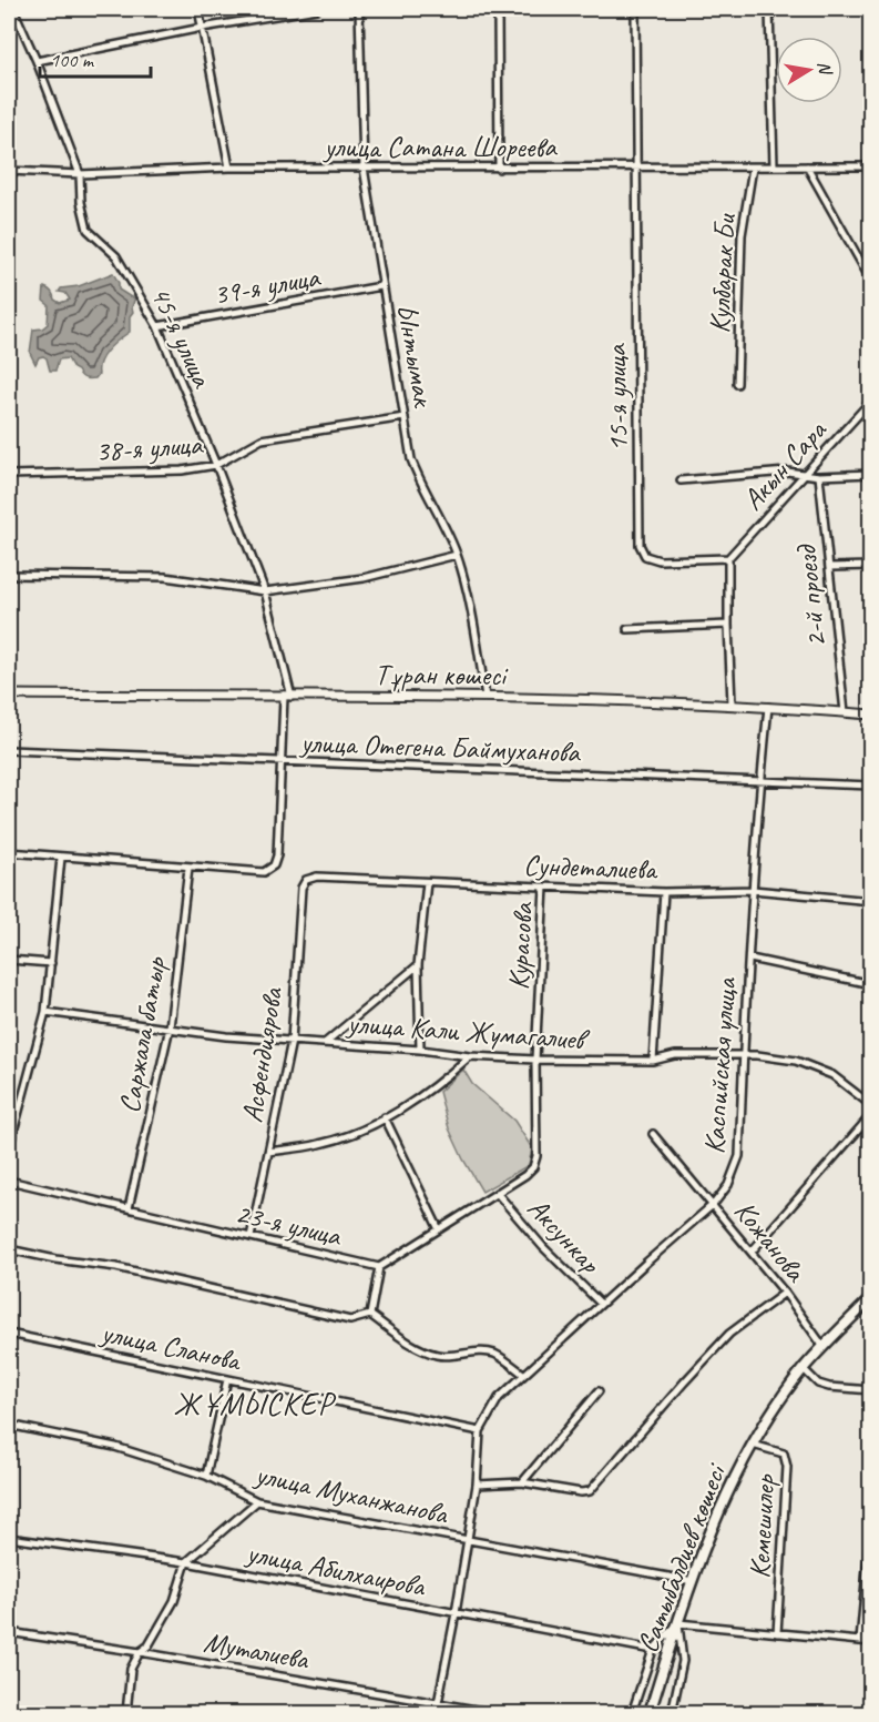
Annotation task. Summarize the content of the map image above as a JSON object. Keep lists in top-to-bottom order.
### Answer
{
  "streets": {
    "main road": ["Сатыбалдиев көшесі"],
    "street": [
      "улица Сатана Шореева",
      "Кулбарак Би",
      "39-я улица",
      "45-я улица",
      "Ынтымак",
      "15-я улица",
      "38-я улица",
      "Акын Сара",
      "2-й проезд",
      "Тұран көшесі",
      "улица Отегена Баймуханова",
      "Сундеталиева",
      "Курасова",
      "улица Кали Жумагалиев",
      "Саржала батыр",
      "Асфендиярова",
      "Каспийская улица",
      "23-я улица",
      "Аксункар",
      "Кожанова",
      "улица Сланова",
      "улица Муханжанова",
      "Кемешилер",
      "улица Абилхаирова",
      "Муталиева"
    ]
  },
  "crossings": [
    ["улица Сатана Шореева", "Кулбарак Би"],
    ["улица Сатана Шореева", "45-я улица"],
    ["улица Сатана Шореева", "Ынтымак"],
    ["улица Сатана Шореева", "15-я улица"],
    ["39-я улица", "45-я улица"],
    ["39-я улица", "Ынтымак"],
    ["45-я улица", "38-я улица"],
    ["45-я улица", "Тұран көшесі"],
    ["Ынтымак", "38-я улица"],
    ["Ынтымак", "Тұран көшесі"],
    ["15-я улица", "Акын Сара"],
    ["2-й проезд", "Тұран көшесі"],
    ["Тұран көшесі", "Каспийская улица"],
    ["улица Отегена Баймуханова", "Каспийская улица"],
    ["Сундеталиева", "Курасова"],
    ["Сундеталиева", "Асфендиярова"],
    ["Сундеталиева", "Каспийская улица"],
    ["Курасова", "улица Кали Жумагалиев"],
    ["Курасова", "Аксункар"],
    ["улица Кали Жумагалиев", "Саржала батыр"],
    ["улица Кали Жумагалиев", "Асфендиярова"],
    ["улица Кали Жумагалиев", "Каспийская улица"],
    ["Саржала батыр", "23-я улица"],
    ["Асфендиярова", "23-я улица"],
    ["Каспийская улица", "Аксункар"],
    ["Каспийская улица", "Кожанова"],
    ["Каспийская улица", "улица Сланова"],
    ["Каспийская улица", "улица Муханжанова"],
    ["Каспийская улица", "улица Абилхаирова"],
    ["Каспийская улица", "Муталиева"],
    ["Кожанова", "Сатыбалдиев көшесі"],
    ["улица Муханжанова", "Сатыбалдиев көшесі"],
    ["Кемешилер", "Сатыбалдиев көшесі"]
  ],
  "districts": ["ЖҰМЫСКЕР"],
  "scale_bar": "100 m",
  "north": "right"
}
